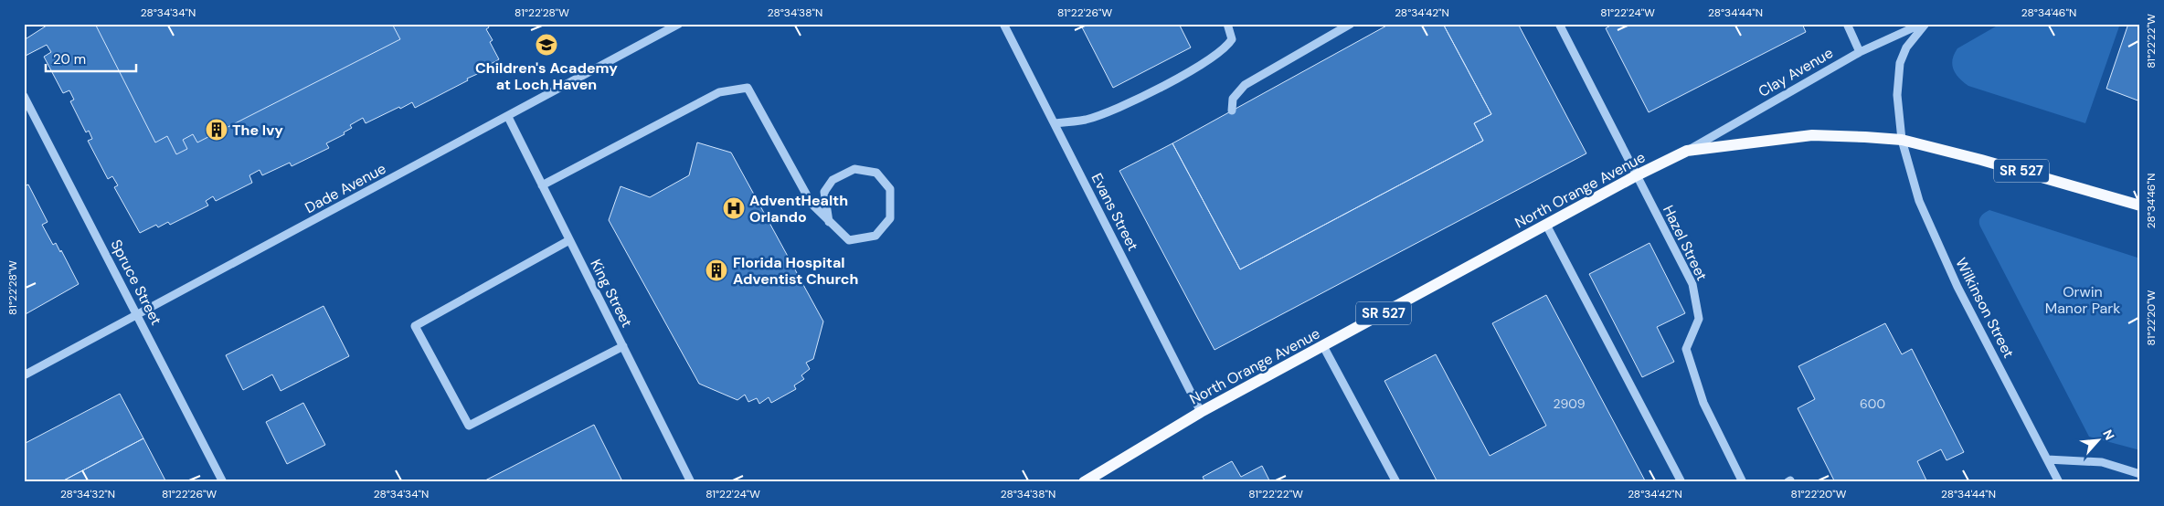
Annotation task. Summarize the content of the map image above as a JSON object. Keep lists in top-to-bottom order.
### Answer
{
  "streets": {
    "main road": ["SR 527", "North Orange Avenue"],
    "street": [
      "Clay Avenue",
      "Dade Avenue",
      "Evans Street",
      "Hazel Street",
      "Spruce Street",
      "King Street",
      "Wilkinson Street"
    ]
  },
  "crossings": [
    ["Clay Avenue", "North Orange Avenue"],
    ["Clay Avenue", "Wilkinson Street"],
    ["Dade Avenue", "Spruce Street"],
    ["Dade Avenue", "King Street"],
    ["North Orange Avenue", "Evans Street"],
    ["North Orange Avenue", "Hazel Street"],
    ["North Orange Avenue", "Wilkinson Street"]
  ],
  "parks": ["Orwin Manor Park"],
  "places": {
    "school or university": ["Children's Academy at Loch Haven"],
    "building": ["The Ivy", "Florida Hospital Adventist Church"],
    "hospital": ["AdventHealth Orlando"]
  },
  "house_numbers": ["2909", "600"],
  "scale_bar": "20 m",
  "north": "top right",
  "coordinates": [
    "28°34'34\"N",
    "81°22'28\"W",
    "28°34'38\"N",
    "81°22'26\"W",
    "28°34'42\"N",
    "81°22'24\"W",
    "28°34'44\"N",
    "28°34'46\"N",
    "81°22'22\"W",
    "81°22'20\"W",
    "28°34'32\"N"
  ]
}
